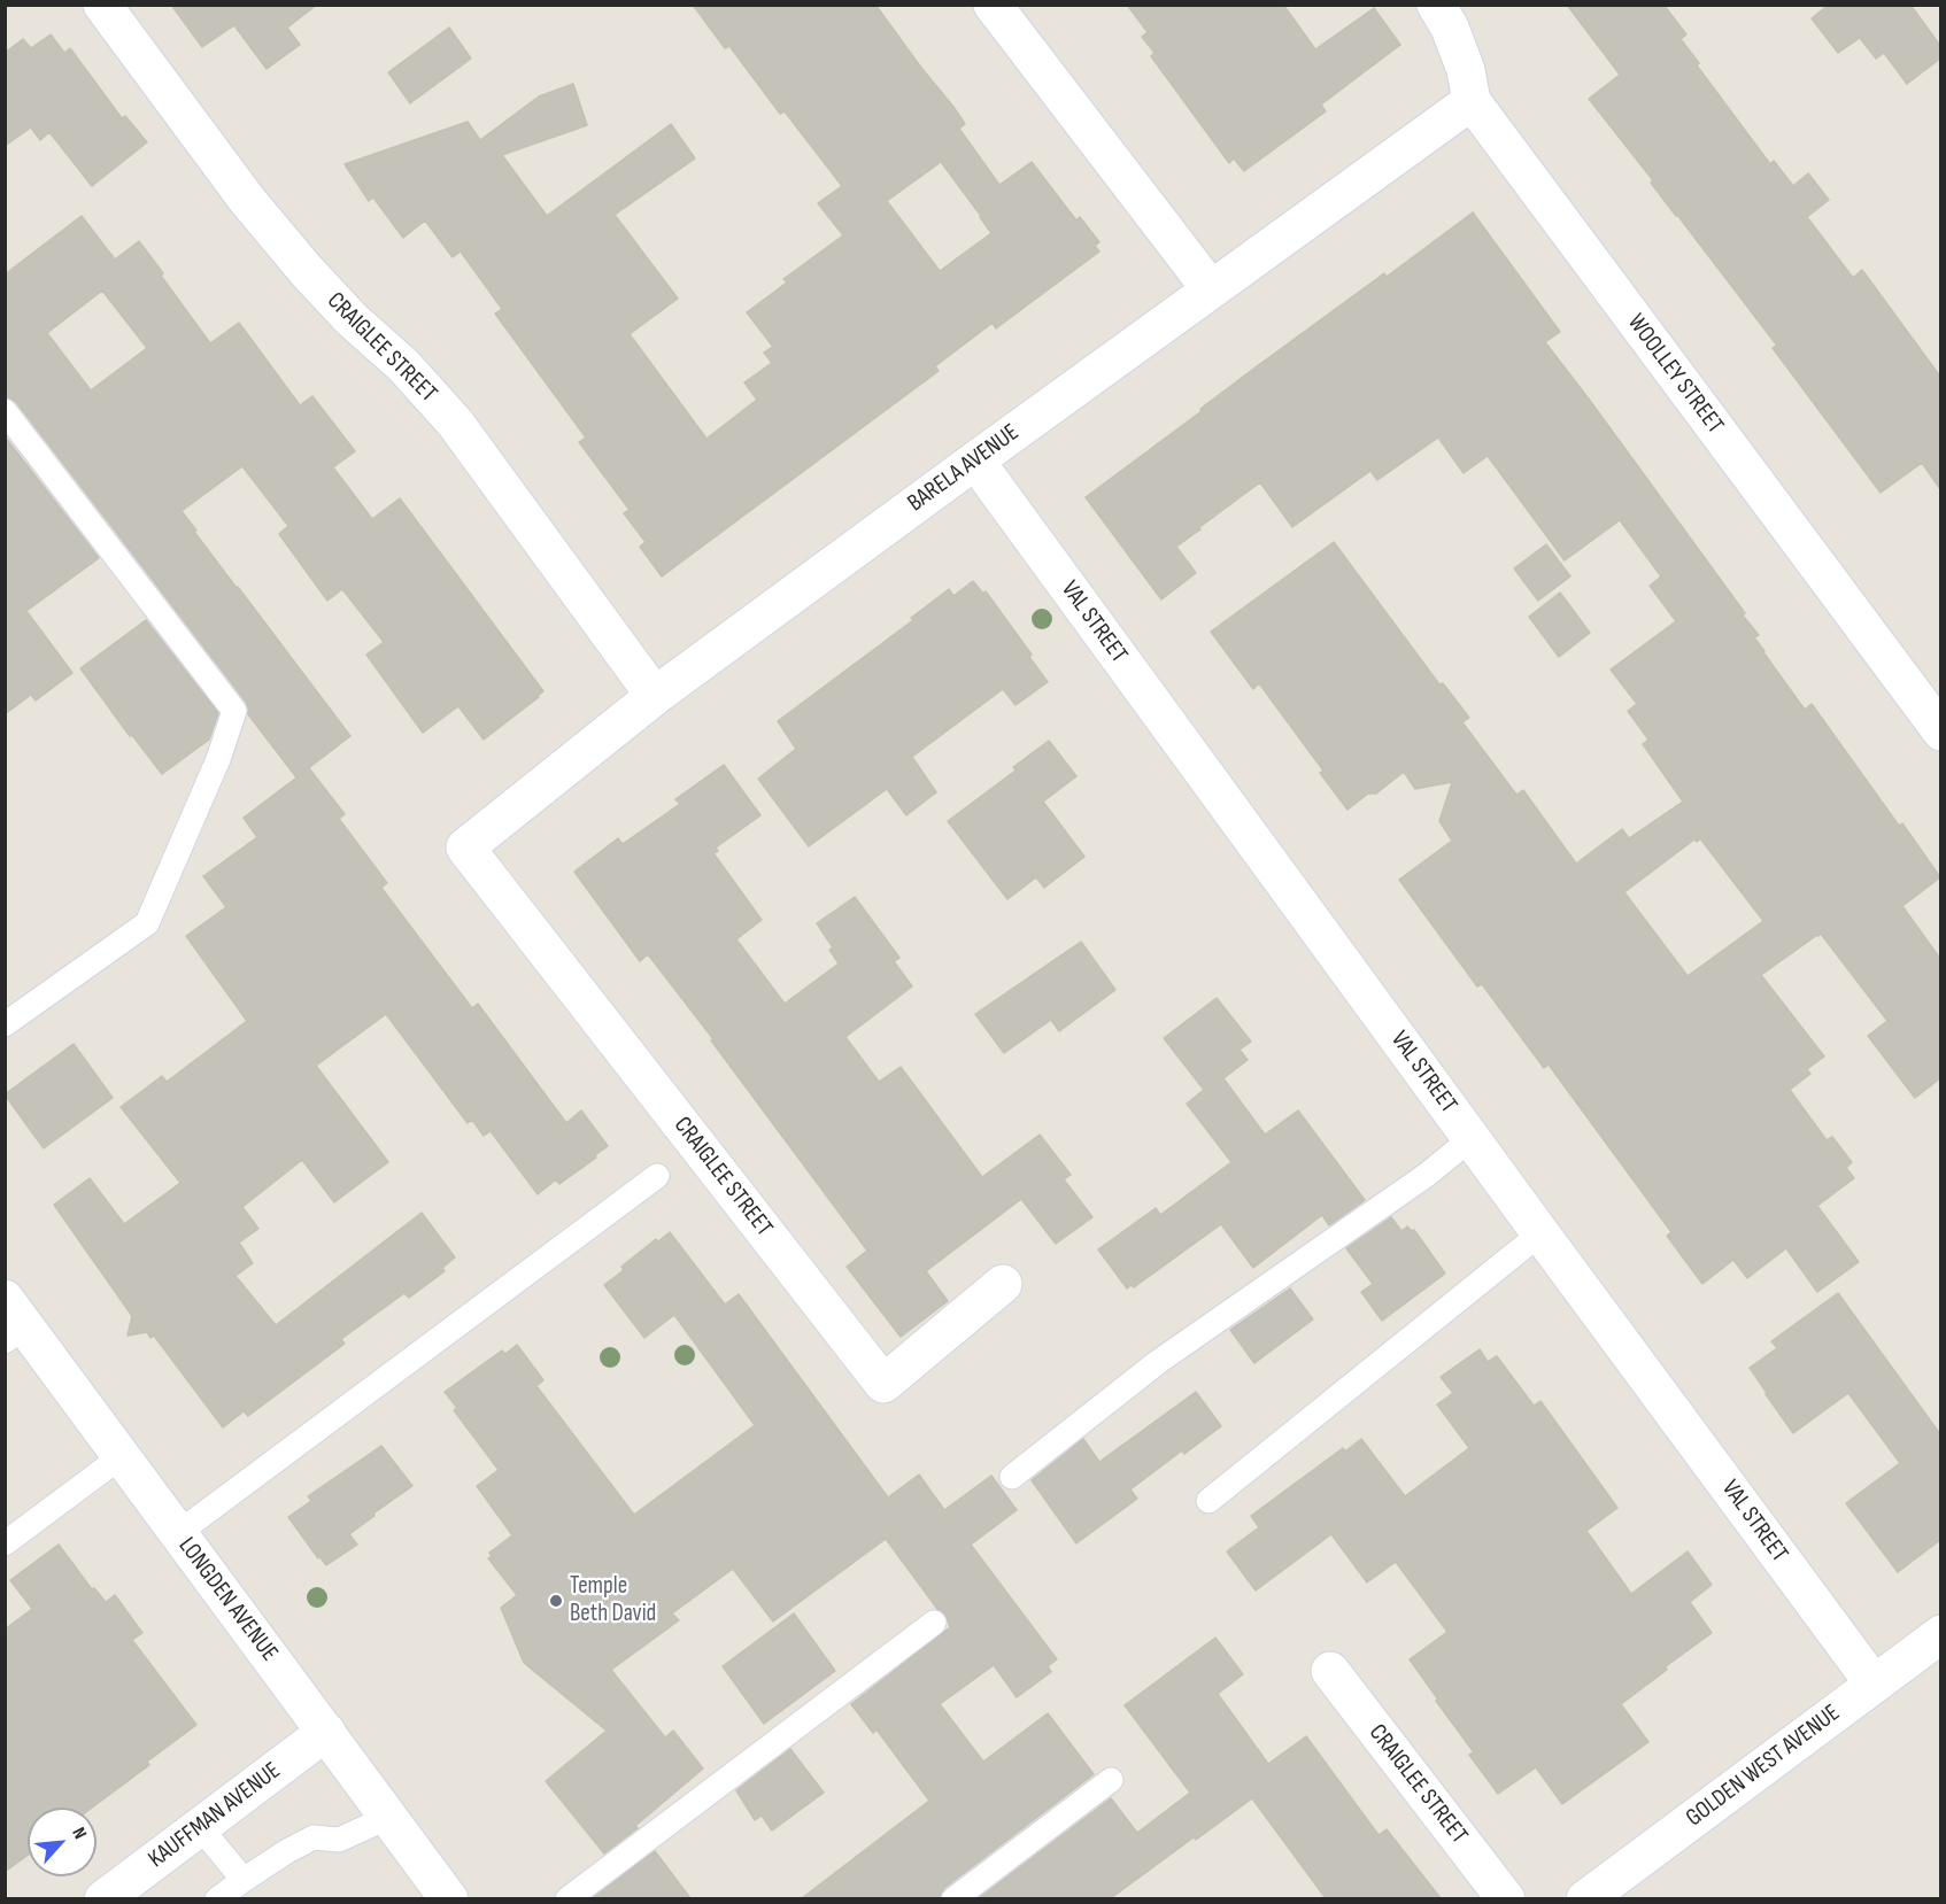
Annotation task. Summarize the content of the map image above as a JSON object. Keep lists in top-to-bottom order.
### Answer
{
  "streets": {
    "street": [
      "CRAIGLEE STREET",
      "WOOLLEY STREET",
      "BARELA AVENUE",
      "VAL STREET",
      "LONGDEN AVENUE",
      "GOLDEN WEST AVENUE",
      "KAUFFMAN AVENUE"
    ]
  },
  "crossings": [
    ["CRAIGLEE STREET", "BARELA AVENUE"],
    ["WOOLLEY STREET", "BARELA AVENUE"],
    ["BARELA AVENUE", "VAL STREET"],
    ["VAL STREET", "GOLDEN WEST AVENUE"],
    ["LONGDEN AVENUE", "KAUFFMAN AVENUE"]
  ],
  "places": ["Temple Beth David"],
  "north": "top right"
}
